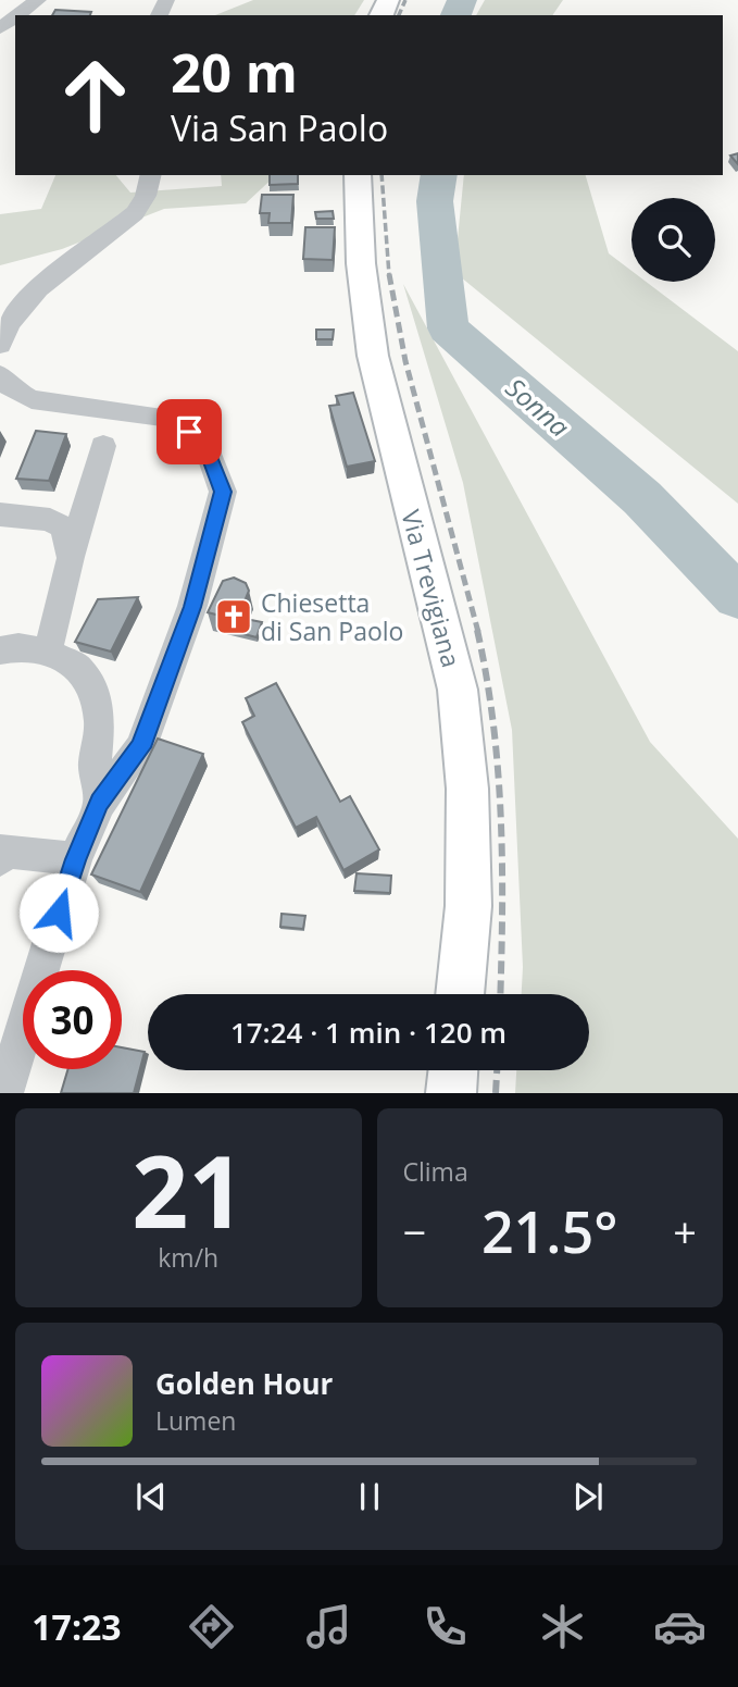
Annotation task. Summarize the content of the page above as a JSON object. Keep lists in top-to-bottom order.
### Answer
{
  "streets": {
    "main road": ["Via Trevigiana"]
  },
  "water": ["Sonna"],
  "places": {
    "church": ["Chiesetta di San Paolo"]
  },
  "page": {
    "turn": ["20 m", "Via San Paolo"],
    "limit": "30",
    "trip": "17:24 · 1 min · 120 m",
    "tile": [
      ["21", "km/h"],
      "Clima"
    ],
    "heat": ["−", "21.5°", "+"],
    "song": ["Golden Hour", "Lumen"],
    "tabs": "17:23"
  }
}
